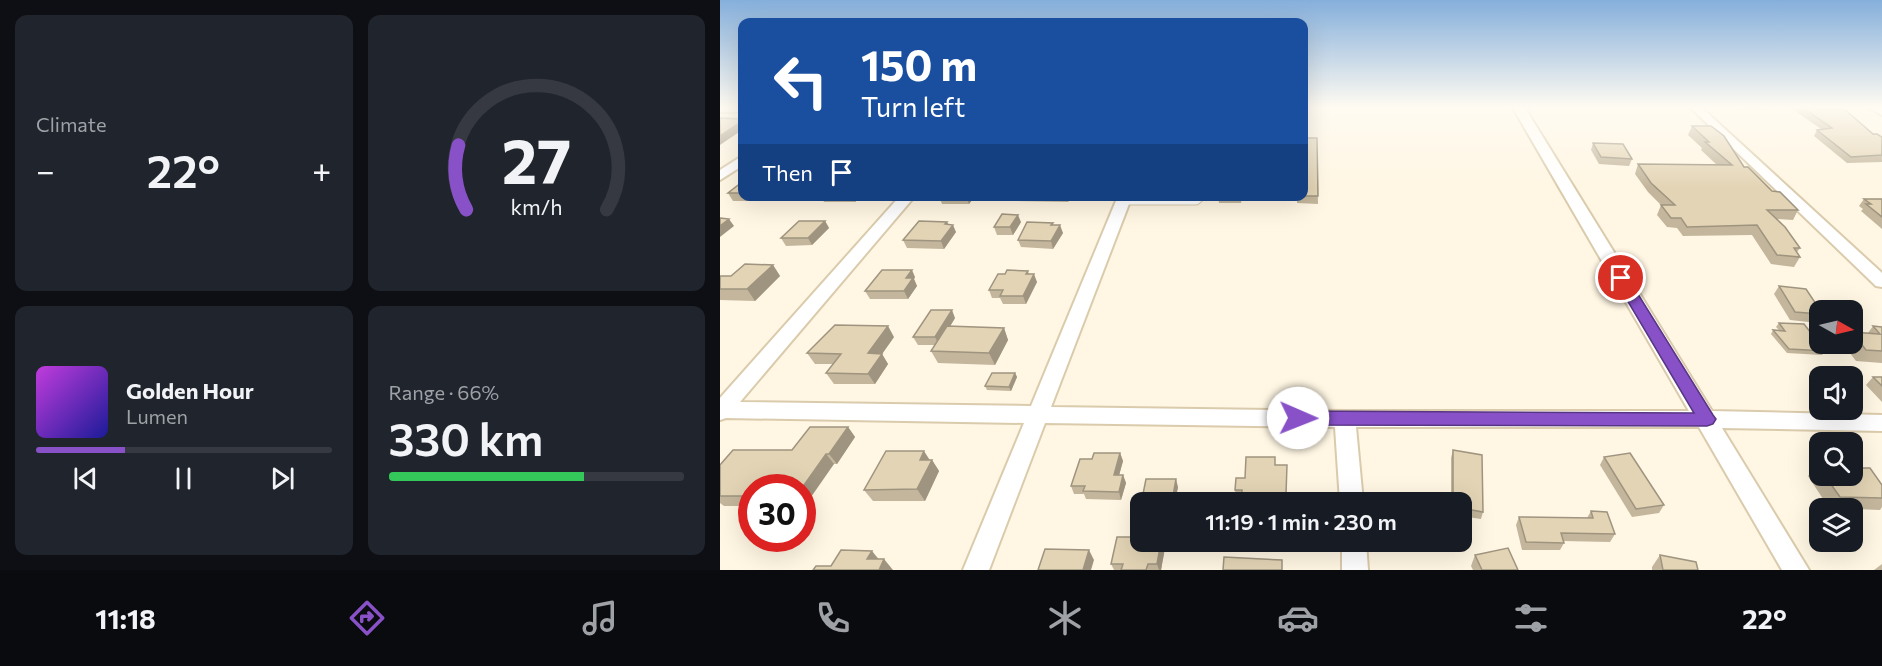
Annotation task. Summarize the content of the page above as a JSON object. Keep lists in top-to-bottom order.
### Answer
{
  "north": "right",
  "page": {
    "tile": [
      "Climate",
      ["Range · 66%", "330 km"]
    ],
    "turn": ["150 m", "Turn left"],
    "then": "Then",
    "heat": ["−", "22°", "+"],
    "song": ["Golden Hour", "Lumen"],
    "limit": "30",
    "trip": "11:19 · 1 min · 230 m",
    "tabs": ["11:18", "22°"],
    "gauge": ["27", "km/h"]
  }
}
